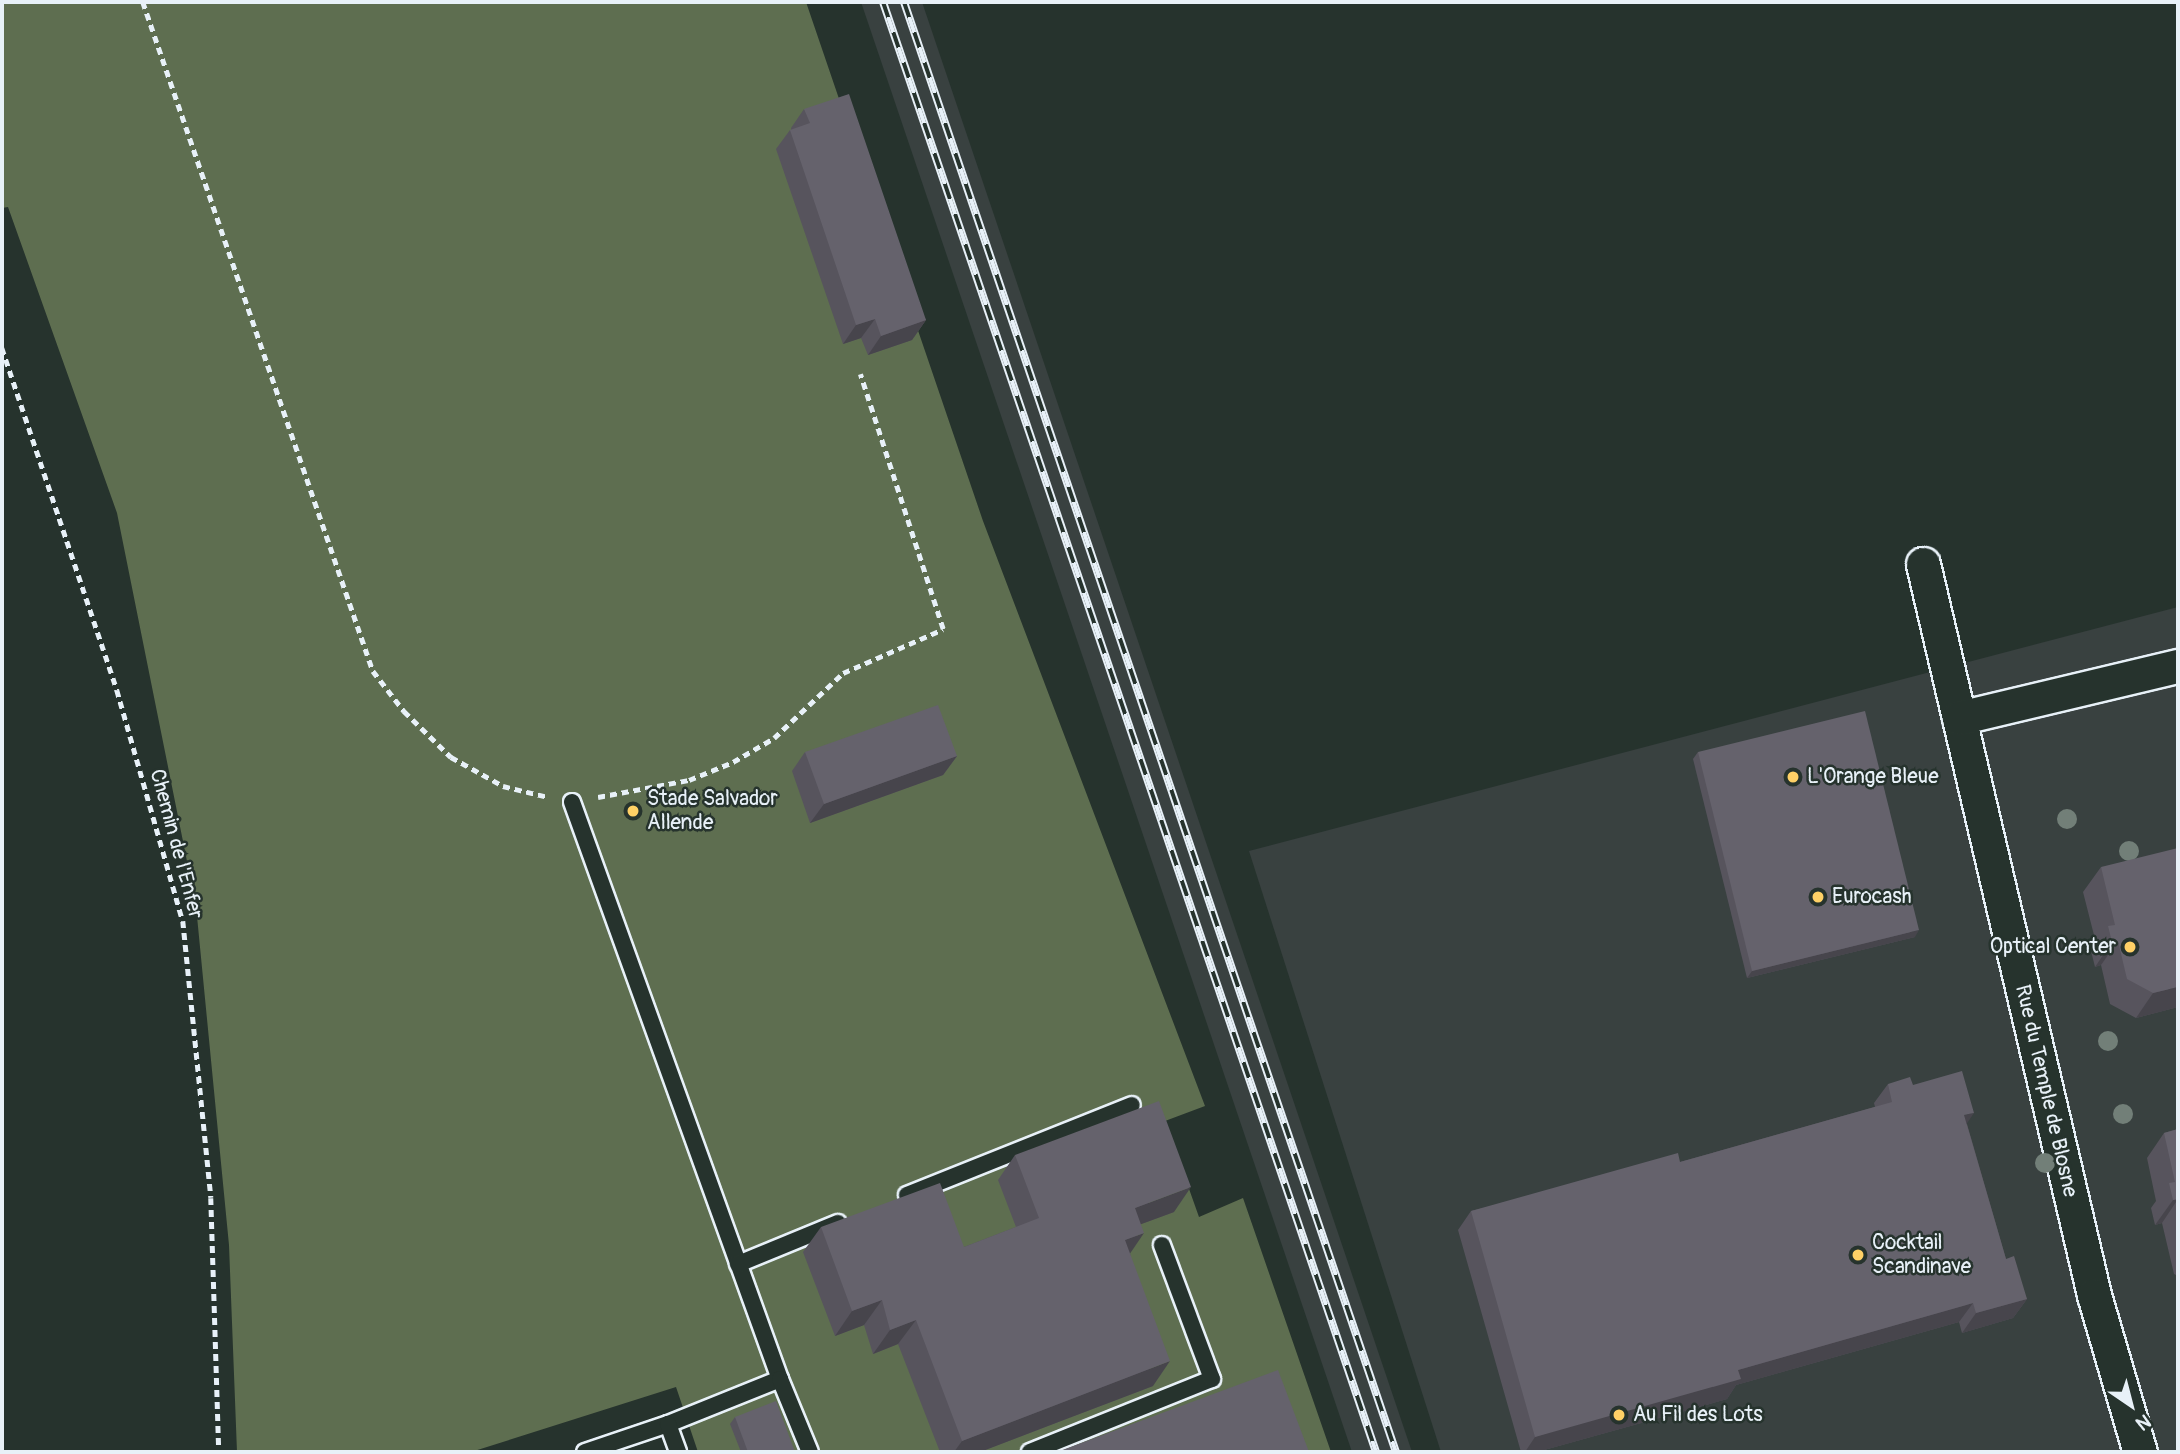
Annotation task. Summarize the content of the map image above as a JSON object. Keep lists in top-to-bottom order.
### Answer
{
  "streets": {
    "street": ["Rue du Temple de Blosne"],
    "path": ["Chemin de l'Enfer"]
  },
  "places": [
    "L'Orange Bleue",
    "Stade Salvador Allende",
    "Eurocash",
    "Optical Center",
    "Cocktail Scandinave",
    "Au Fil des Lots"
  ],
  "north": "bottom right"
}
